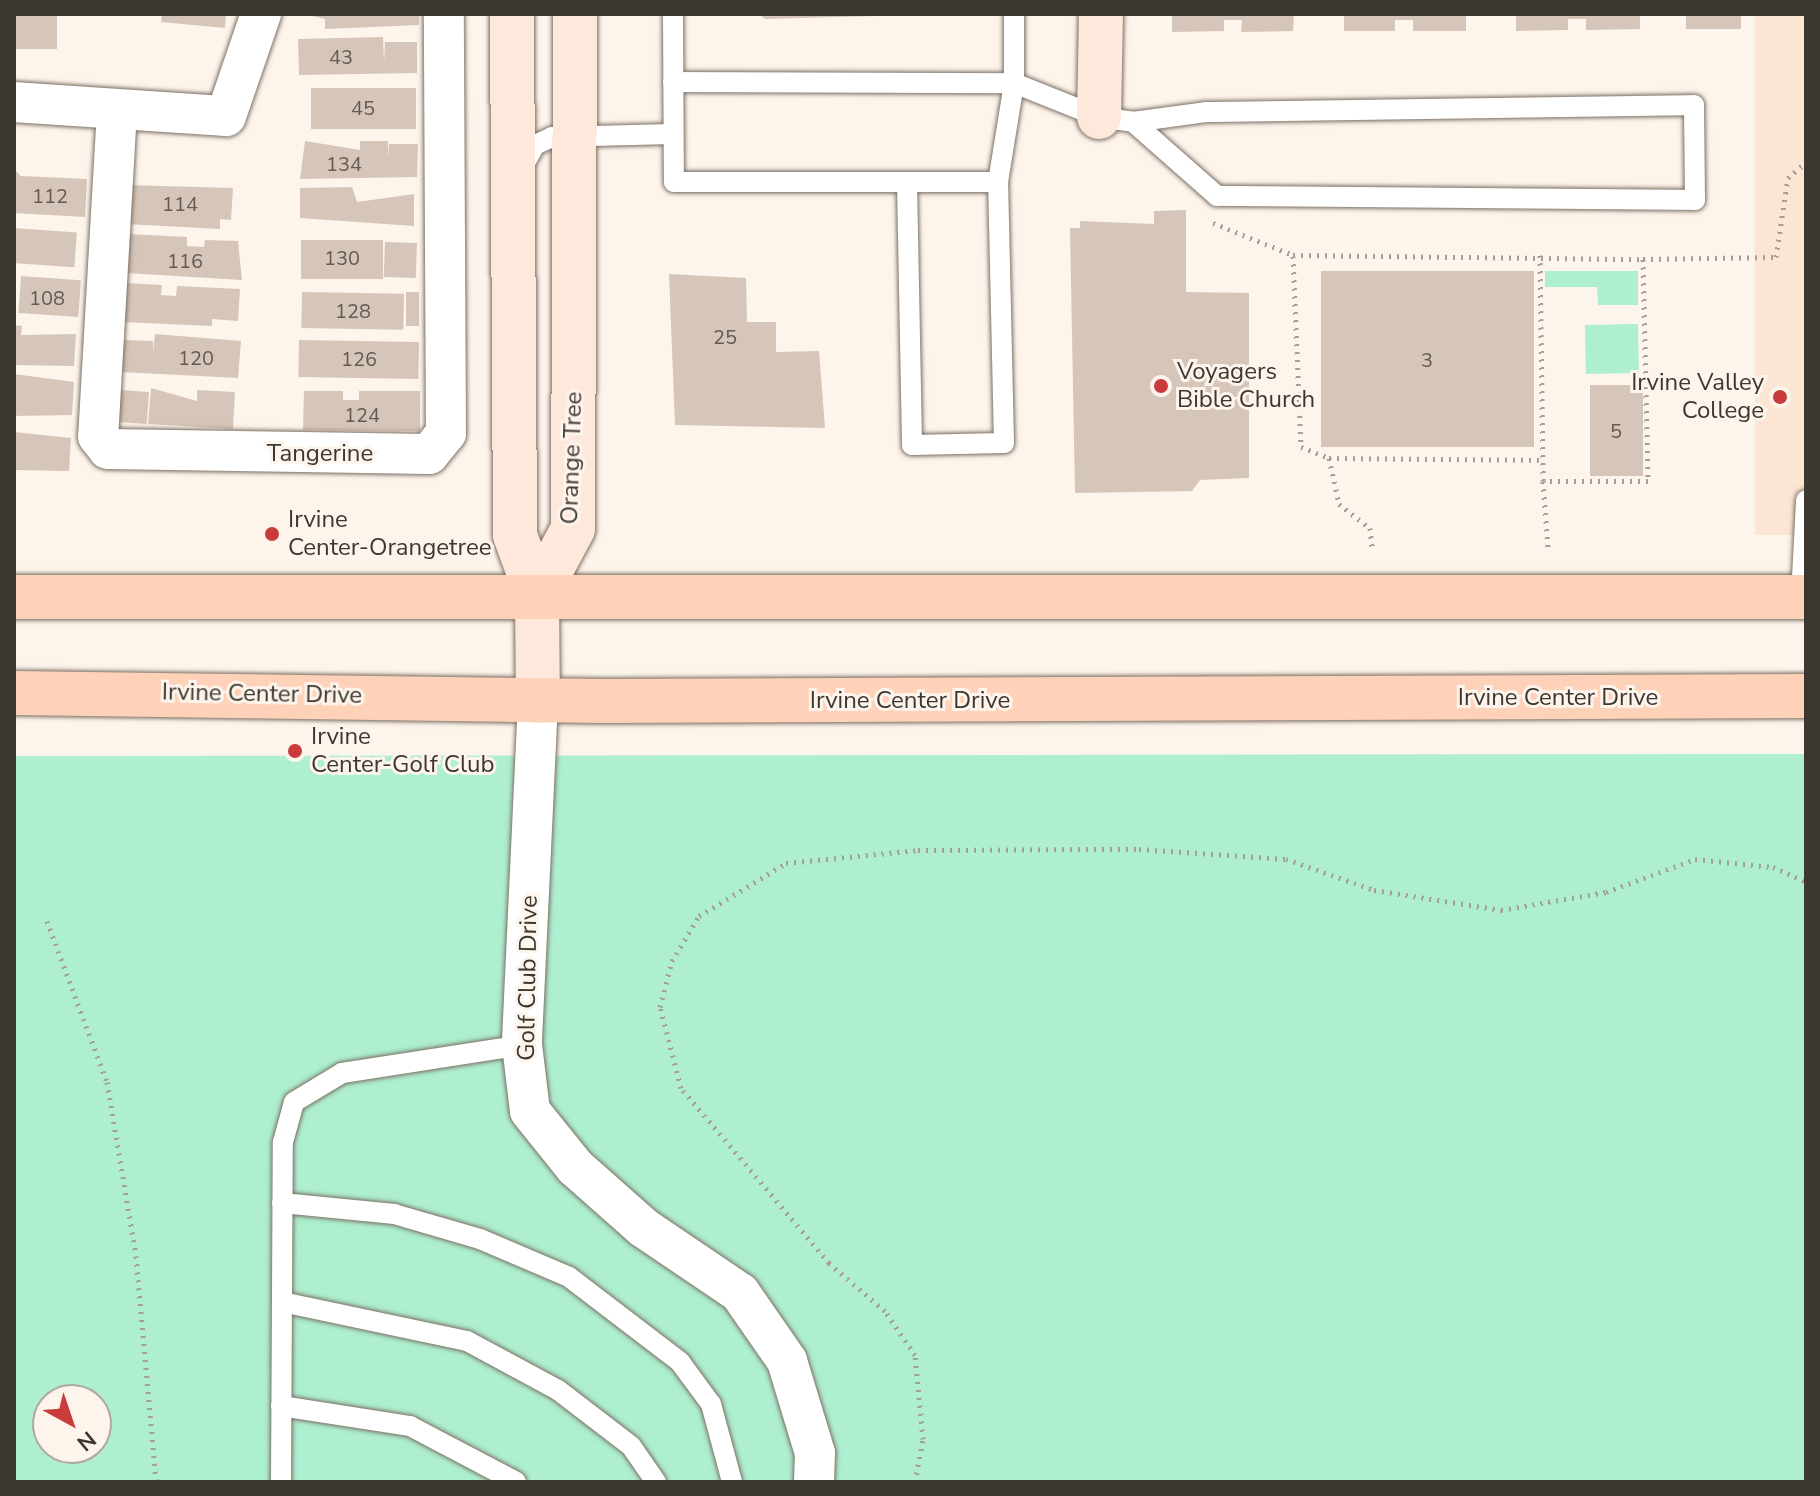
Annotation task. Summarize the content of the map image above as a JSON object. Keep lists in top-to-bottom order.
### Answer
{
  "streets": {
    "main road": ["Irvine Center Drive"],
    "street": ["Tangerine", "Orange Tree", "Golf Club Drive"]
  },
  "crossings": [
    ["Orange Tree", "Golf Club Drive"],
    ["Irvine Center Drive", "Golf Club Drive"]
  ],
  "places": [
    "Voyagers Bible Church",
    "Irvine Valley College",
    "Irvine Center-Orangetree",
    "Irvine Center-Golf Club"
  ],
  "house_numbers": [
    "43",
    "45",
    "134",
    "112",
    "114",
    "130",
    "116",
    "108",
    "128",
    "25",
    "120",
    "126",
    "3",
    "124",
    "5"
  ],
  "north": "bottom right"
}
